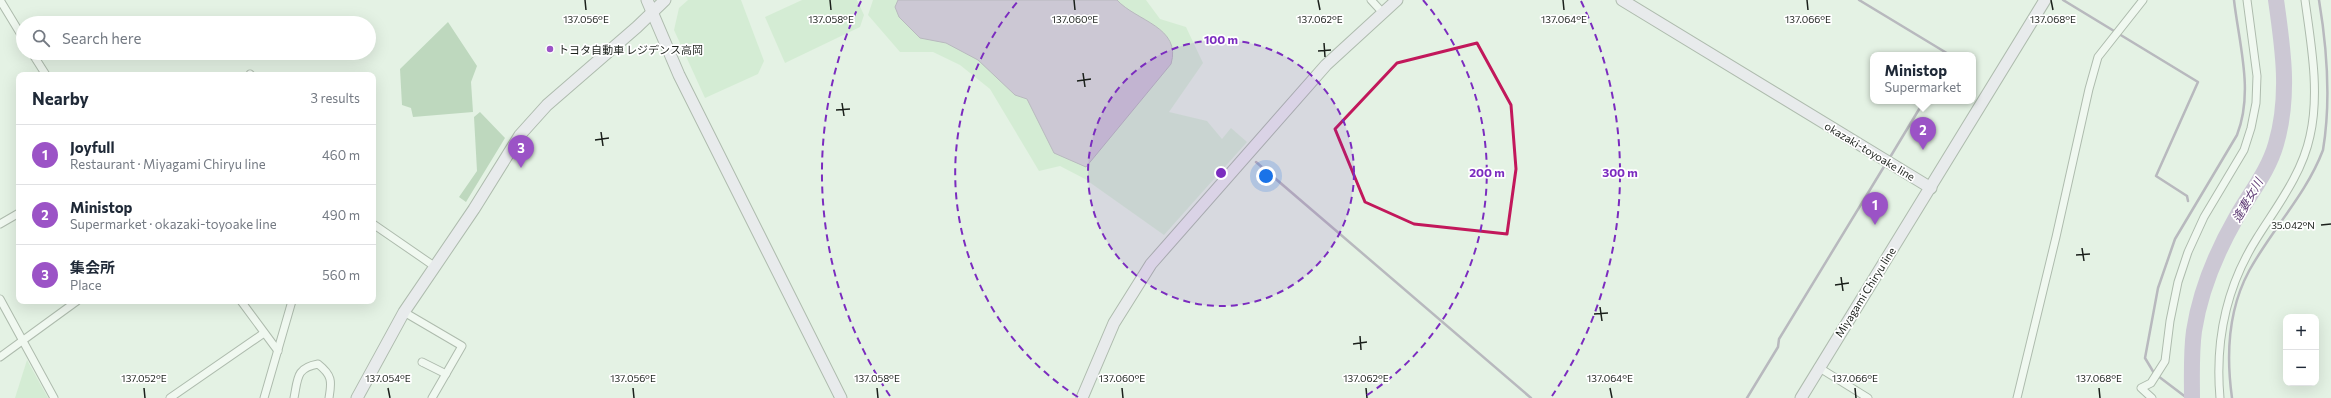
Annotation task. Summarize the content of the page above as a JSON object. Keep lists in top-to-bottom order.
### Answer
{
  "streets": {
    "street": ["okazaki-toyoake line", "Miyagami Chiryu line"]
  },
  "crossings": [
    ["okazaki-toyoake line", "Miyagami Chiryu line"]
  ],
  "water": ["逢妻女川"],
  "places": ["トヨタ自動車 レジデンス高岡"],
  "page": {
    "search": "Search here",
    "popup": ["Ministop", "Supermarket"],
    "heading": ["Nearby", "3 results"],
    "pins": ["2", "3", "1"],
    "list": [
      {
        "mark": "1",
        "name": "Joyfull",
        "note": "Restaurant · Miyagami Chiryu line",
        "value": "460 m"
      },
      {
        "mark": "2",
        "name": "Ministop",
        "note": "Supermarket · okazaki-toyoake line",
        "value": "490 m"
      },
      {
        "mark": "3",
        "name": "集会所",
        "note": "Place",
        "value": "560 m"
      }
    ],
    "map_buttons": ["+", "−"]
  },
  "coordinates": [
    "137.056°E",
    "137.058°E",
    "137.060°E",
    "137.062°E",
    "137.064°E",
    "137.066°E",
    "137.068°E",
    "35.042°N",
    "137.052°E",
    "137.054°E"
  ],
  "rings": ["100 m", "200 m", "300 m"]
}
